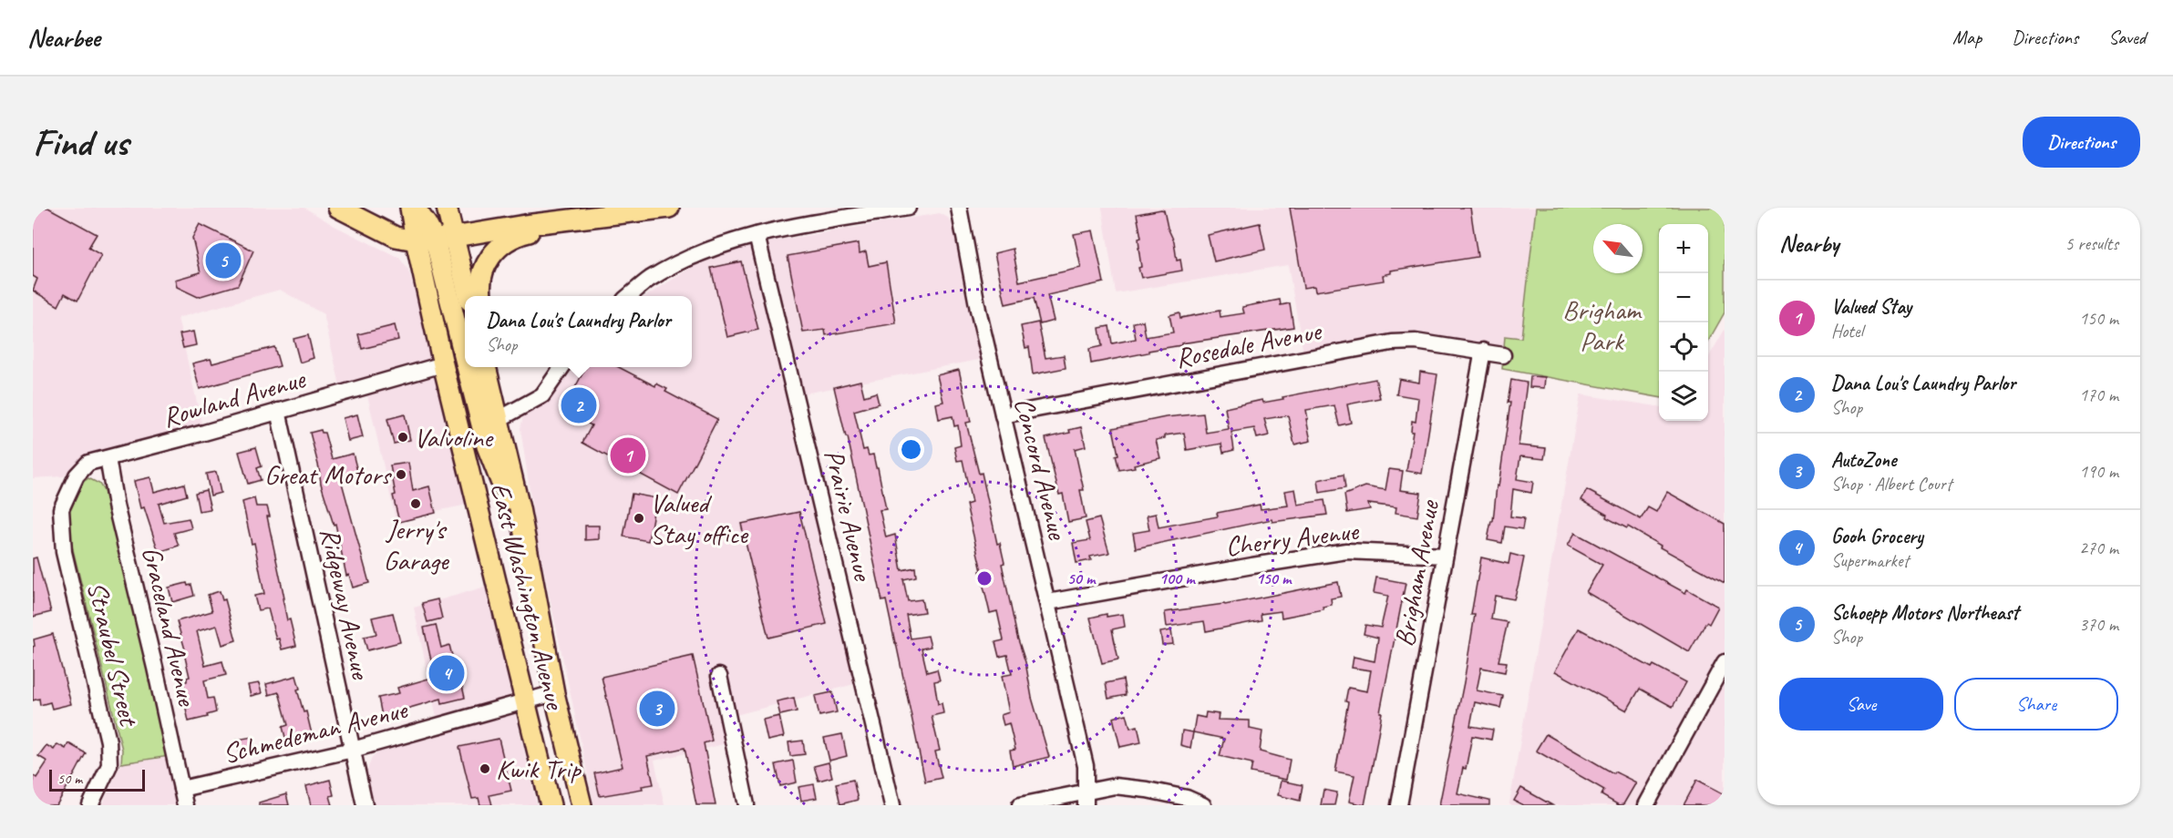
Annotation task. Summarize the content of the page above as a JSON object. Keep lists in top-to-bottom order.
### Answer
{
  "streets": {
    "main road": ["East Washington Avenue"],
    "street": [
      "Rosedale Avenue",
      "Rowland Avenue",
      "Concord Avenue",
      "Prairie Avenue",
      "Cherry Avenue",
      "Brigham Avenue",
      "Ridgeway Avenue",
      "Graceland Avenue",
      "Straubel Street",
      "Schmedeman Avenue"
    ]
  },
  "crossings": [
    ["Rosedale Avenue", "Concord Avenue"],
    ["Rosedale Avenue", "Brigham Avenue"],
    ["Rowland Avenue", "East Washington Avenue"],
    ["Rowland Avenue", "Ridgeway Avenue"],
    ["Rowland Avenue", "Graceland Avenue"],
    ["Rowland Avenue", "Straubel Street"],
    ["Concord Avenue", "Cherry Avenue"],
    ["Cherry Avenue", "Brigham Avenue"],
    ["East Washington Avenue", "Schmedeman Avenue"],
    ["Ridgeway Avenue", "Schmedeman Avenue"],
    ["Graceland Avenue", "Schmedeman Avenue"]
  ],
  "parks": ["Brigham Park"],
  "places": [
    "Valvoline",
    "Great Motors",
    "Jerry's Garage",
    "Valued Stay office",
    "Kwik Trip"
  ],
  "scale_bar": "50 m",
  "north": "top left",
  "page": {
    "header": "Nearbee",
    "nav": ["Map", "Directions", "Saved"],
    "buttons": [
      "Directions",
      ["Save", "Share"]
    ],
    "title": "Find us",
    "heading": ["Nearby", "5 results"],
    "map_buttons": ["+", "−"],
    "pins": [
      "5",
      "2",
      "1",
      "4",
      "3"
    ],
    "list": [
      {
        "mark": "1",
        "name": "Valued Stay",
        "note": "Hotel",
        "value": "150 m"
      },
      {
        "mark": "2",
        "name": "Dana Lou's Laundry Parlor",
        "note": "Shop",
        "value": "170 m"
      },
      {
        "mark": "3",
        "name": "AutoZone",
        "note": "Shop · Albert Court",
        "value": "190 m"
      },
      {
        "mark": "4",
        "name": "Gooh Grocery",
        "note": "Supermarket",
        "value": "270 m"
      },
      {
        "mark": "5",
        "name": "Schoepp Motors Northeast",
        "note": "Shop",
        "value": "370 m"
      }
    ],
    "popup": ["Dana Lou's Laundry Parlor", "Shop"],
    "scale": "50 m"
  },
  "rings": ["50 m", "100 m", "150 m"]
}
